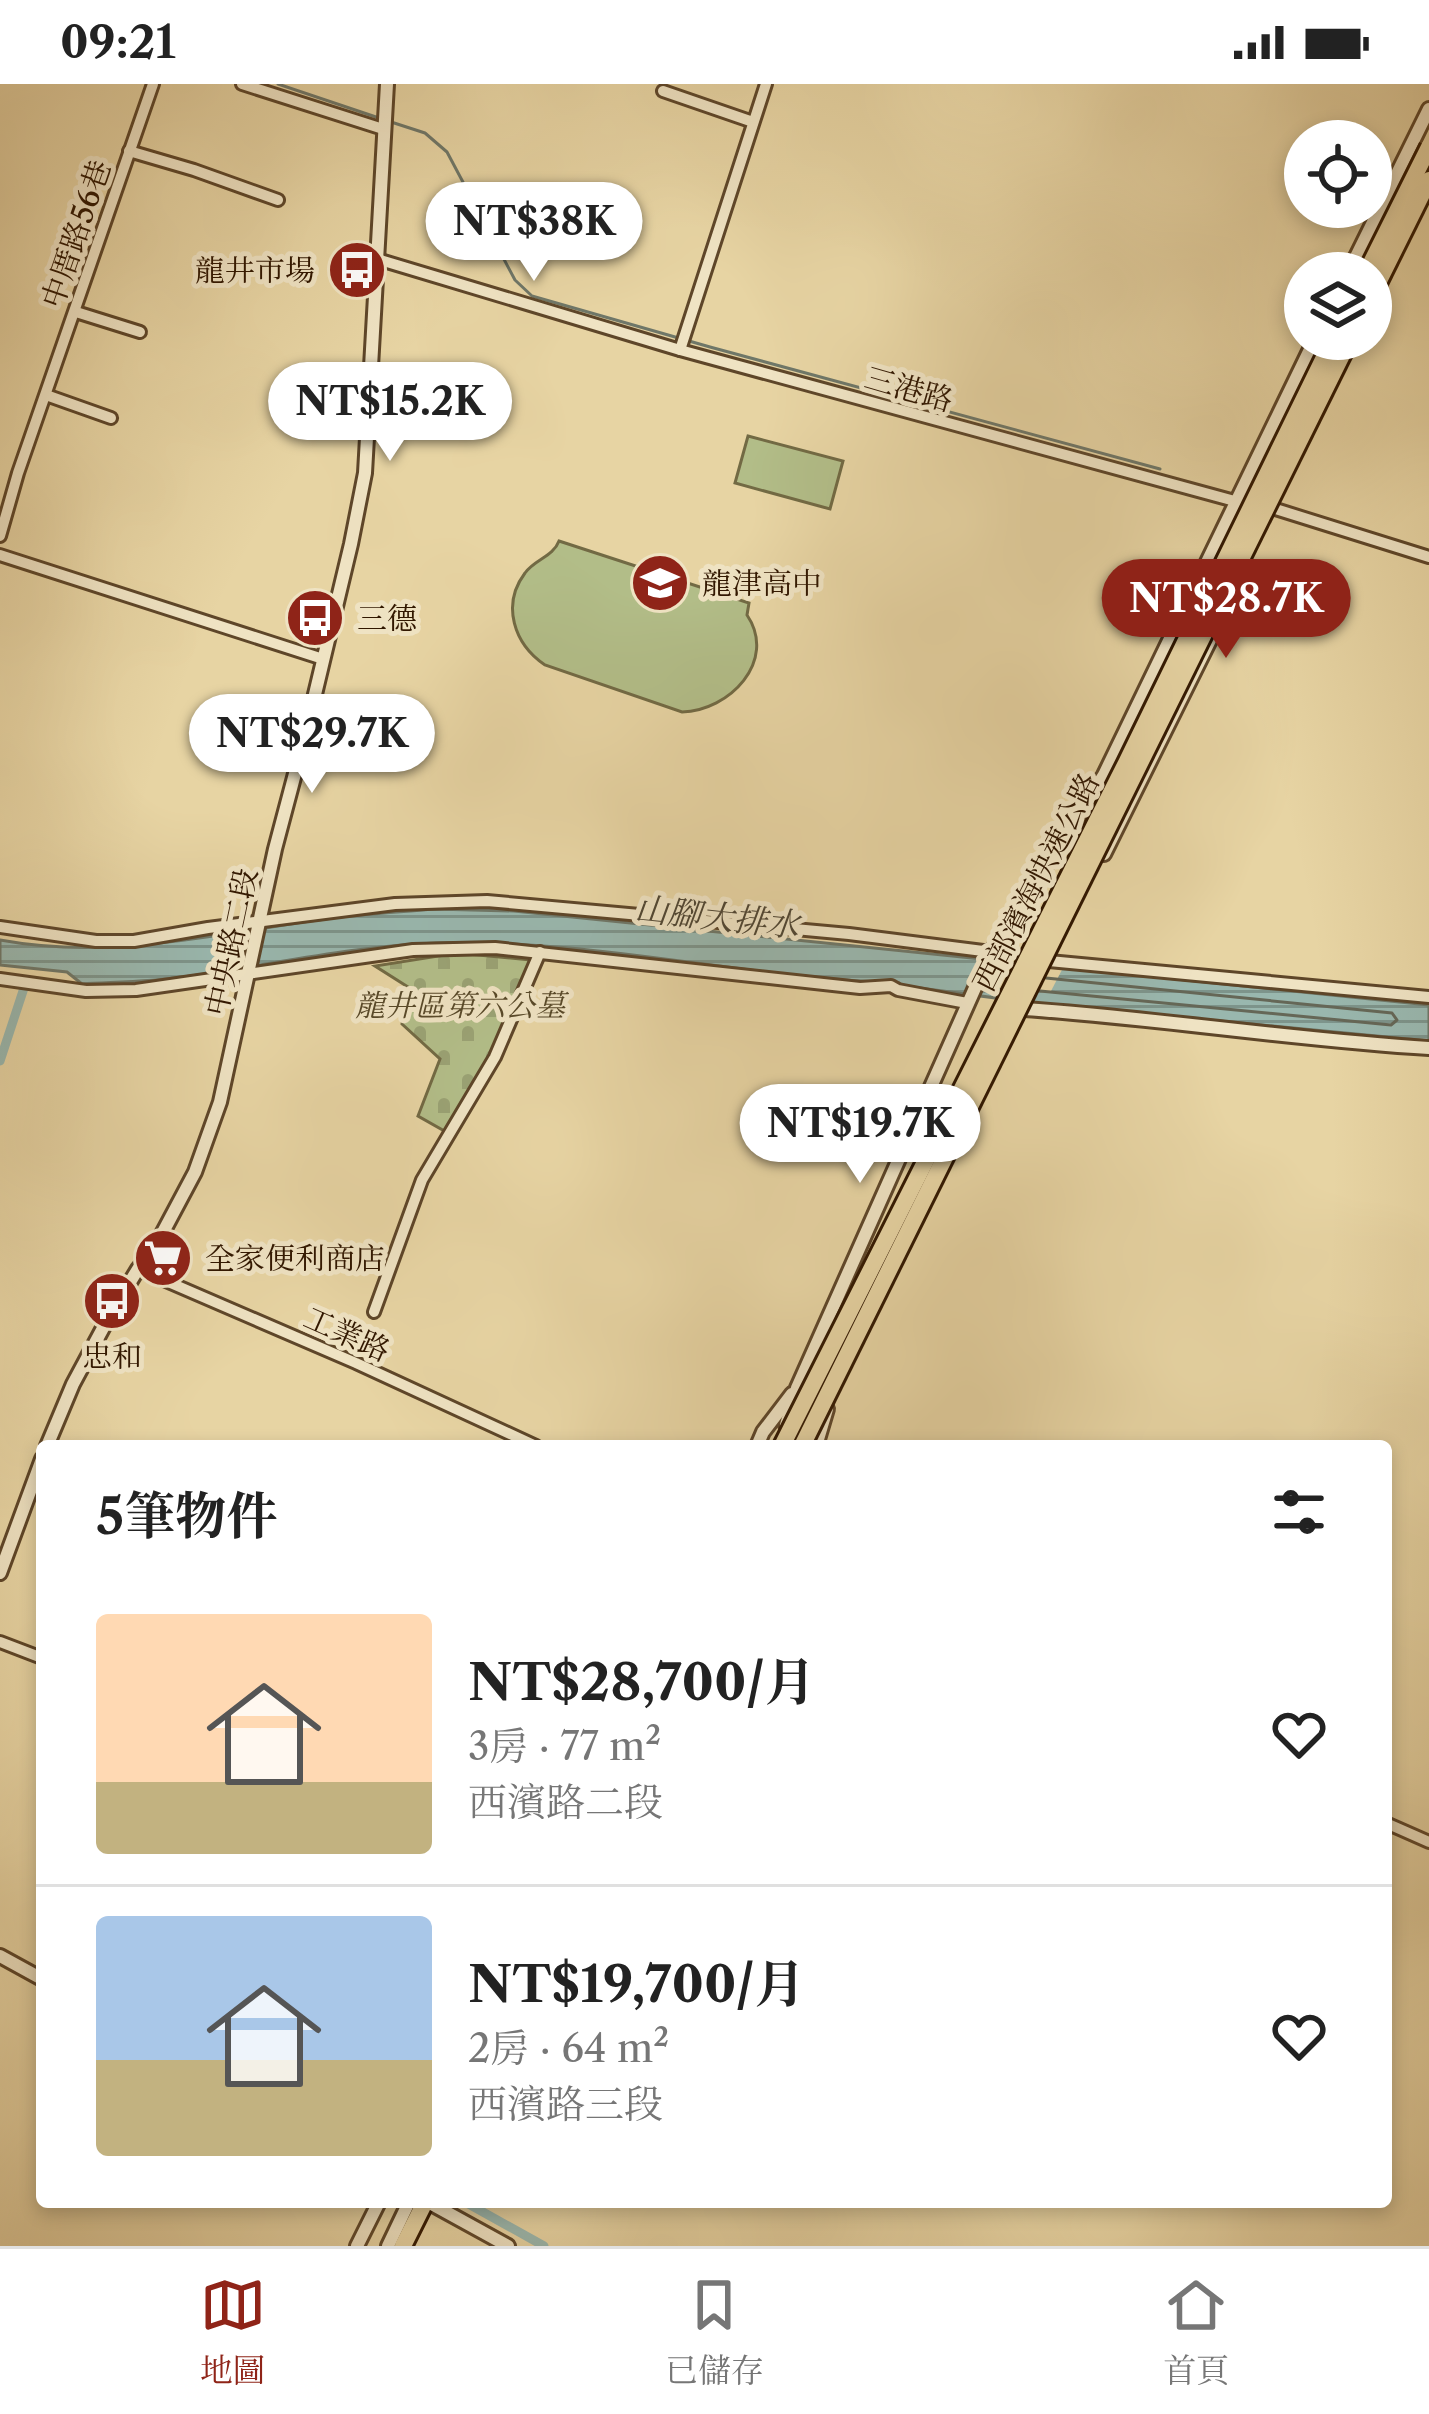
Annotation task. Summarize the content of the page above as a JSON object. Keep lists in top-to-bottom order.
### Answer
{
  "streets": {
    "highway": ["西部濱海快速公路"],
    "street": [
      "中厝路56巷",
      "三港路",
      "中央路二段",
      "工業路"
    ]
  },
  "crossings": [
    ["三港路", "中央路二段"],
    ["中央路二段", "工業路"]
  ],
  "water": ["山腳大排水"],
  "parks": ["龍井區第六公墓"],
  "places": {
    "bus stop": ["龍井市場", "三德", "忠和"],
    "school or university": ["龍津高中"],
    "supermarket": ["全家便利商店"]
  },
  "page": {
    "status": "09:21",
    "price": [
      "NT$38K",
      "NT$15.2K",
      "NT$28.7K",
      "NT$29.7K",
      "NT$19.7K"
    ],
    "heading": "5筆物件",
    "list": [
      {
        "name": "NT$28,700/月",
        "note": "3房 · 77 m² · 西濱路二段"
      },
      {
        "name": "NT$19,700/月",
        "note": "2房 · 64 m² · 西濱路三段"
      }
    ],
    "tabs": ["地圖", "已儲存", "首頁"]
  }
}
